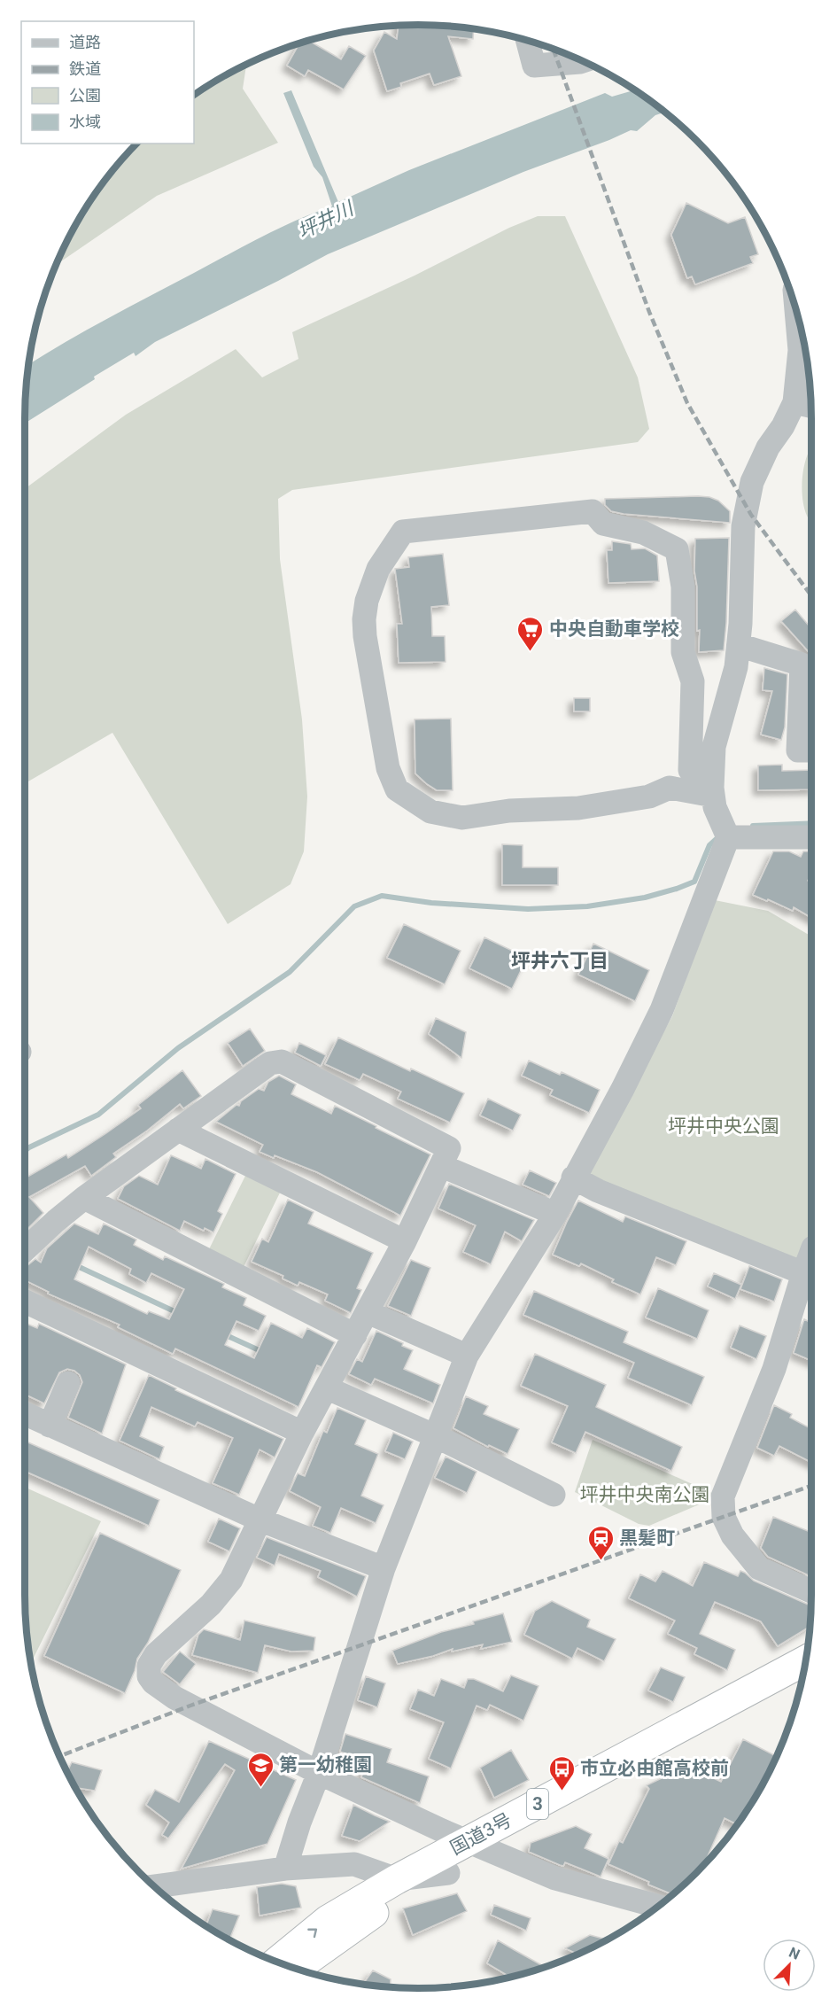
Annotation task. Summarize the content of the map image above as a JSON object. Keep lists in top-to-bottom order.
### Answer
{
  "streets": {
    "highway": ["3", "国道3号"]
  },
  "districts": ["坪井六丁目"],
  "water": ["坪井川"],
  "parks": ["坪井中央公園", "坪井中央南公園"],
  "places": {
    "supermarket": ["中央自動車学校"],
    "station": ["黒髪町"],
    "school or university": ["第一幼稚園"],
    "bus stop": ["市立必由館高校前"]
  },
  "legend": [
    "道路",
    "鉄道",
    "公園",
    "水域"
  ],
  "north": "top right"
}
